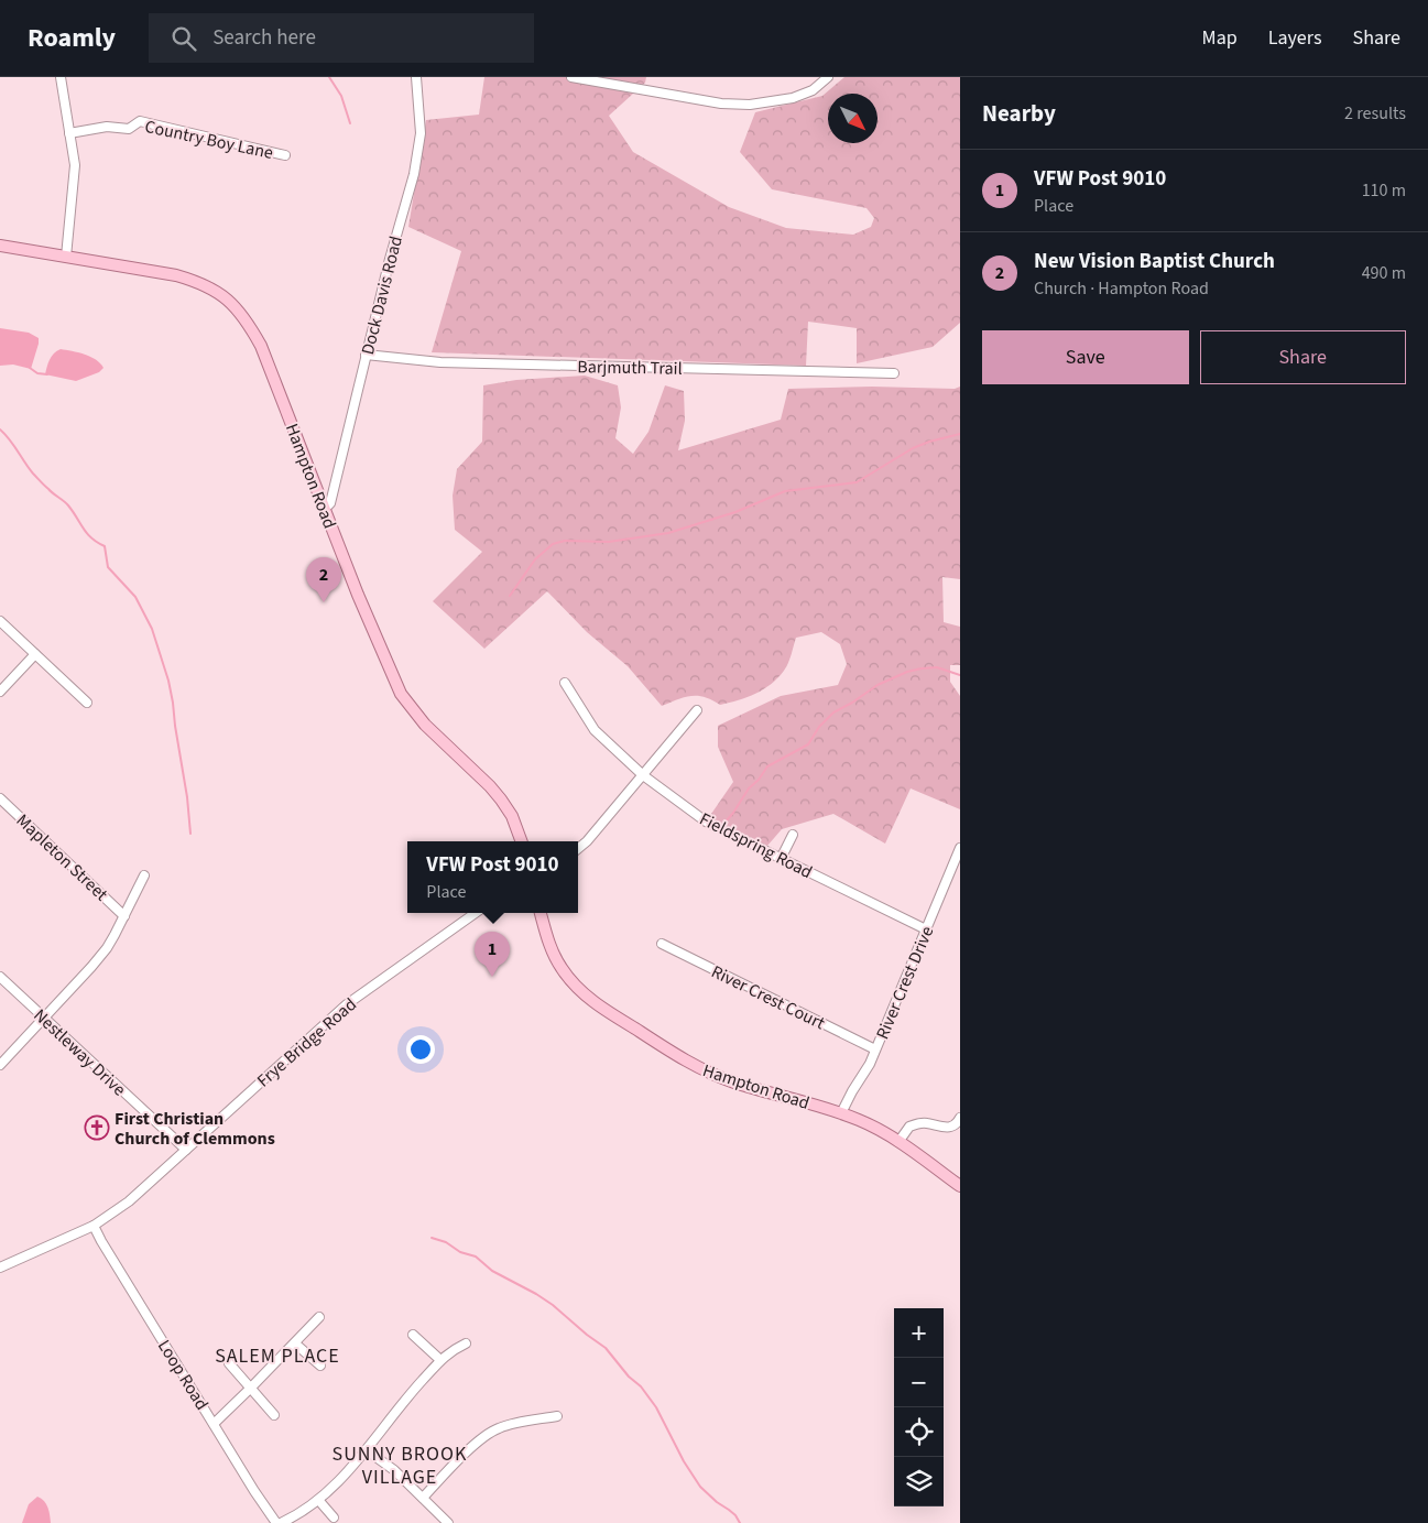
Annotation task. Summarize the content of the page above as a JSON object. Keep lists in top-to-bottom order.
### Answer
{
  "streets": {
    "main road": ["Hampton Road"],
    "street": [
      "Country Boy Lane",
      "Dock Davis Road",
      "Barjmuth Trail",
      "Fieldspring Road",
      "Mapleton Street",
      "River Crest Drive",
      "River Crest Court",
      "Frye Bridge Road",
      "Nestleway Drive",
      "Loop Road"
    ]
  },
  "crossings": [
    ["Dock Davis Road", "Barjmuth Trail"],
    ["Dock Davis Road", "Hampton Road"],
    ["Hampton Road", "River Crest Drive"],
    ["Fieldspring Road", "River Crest Drive"],
    ["River Crest Drive", "River Crest Court"],
    ["Frye Bridge Road", "Nestleway Drive"],
    ["Frye Bridge Road", "Loop Road"]
  ],
  "districts": ["SALEM PLACE", "SUNNY BROOK VILLAGE"],
  "places": {
    "church": ["First Christian Church of Clemmons"]
  },
  "north": "bottom right",
  "page": {
    "header": "Roamly",
    "search": "Search here",
    "nav": ["Map", "Layers", "Share"],
    "heading": ["Nearby", "2 results"],
    "list": [
      {
        "mark": "1",
        "name": "VFW Post 9010",
        "note": "Place",
        "value": "110 m"
      },
      {
        "mark": "2",
        "name": "New Vision Baptist Church",
        "note": "Church · Hampton Road",
        "value": "490 m"
      }
    ],
    "buttons": ["Save", "Share"],
    "pins": ["2", "1"],
    "popup": ["VFW Post 9010", "Place"],
    "map_buttons": ["+", "−"]
  }
}
